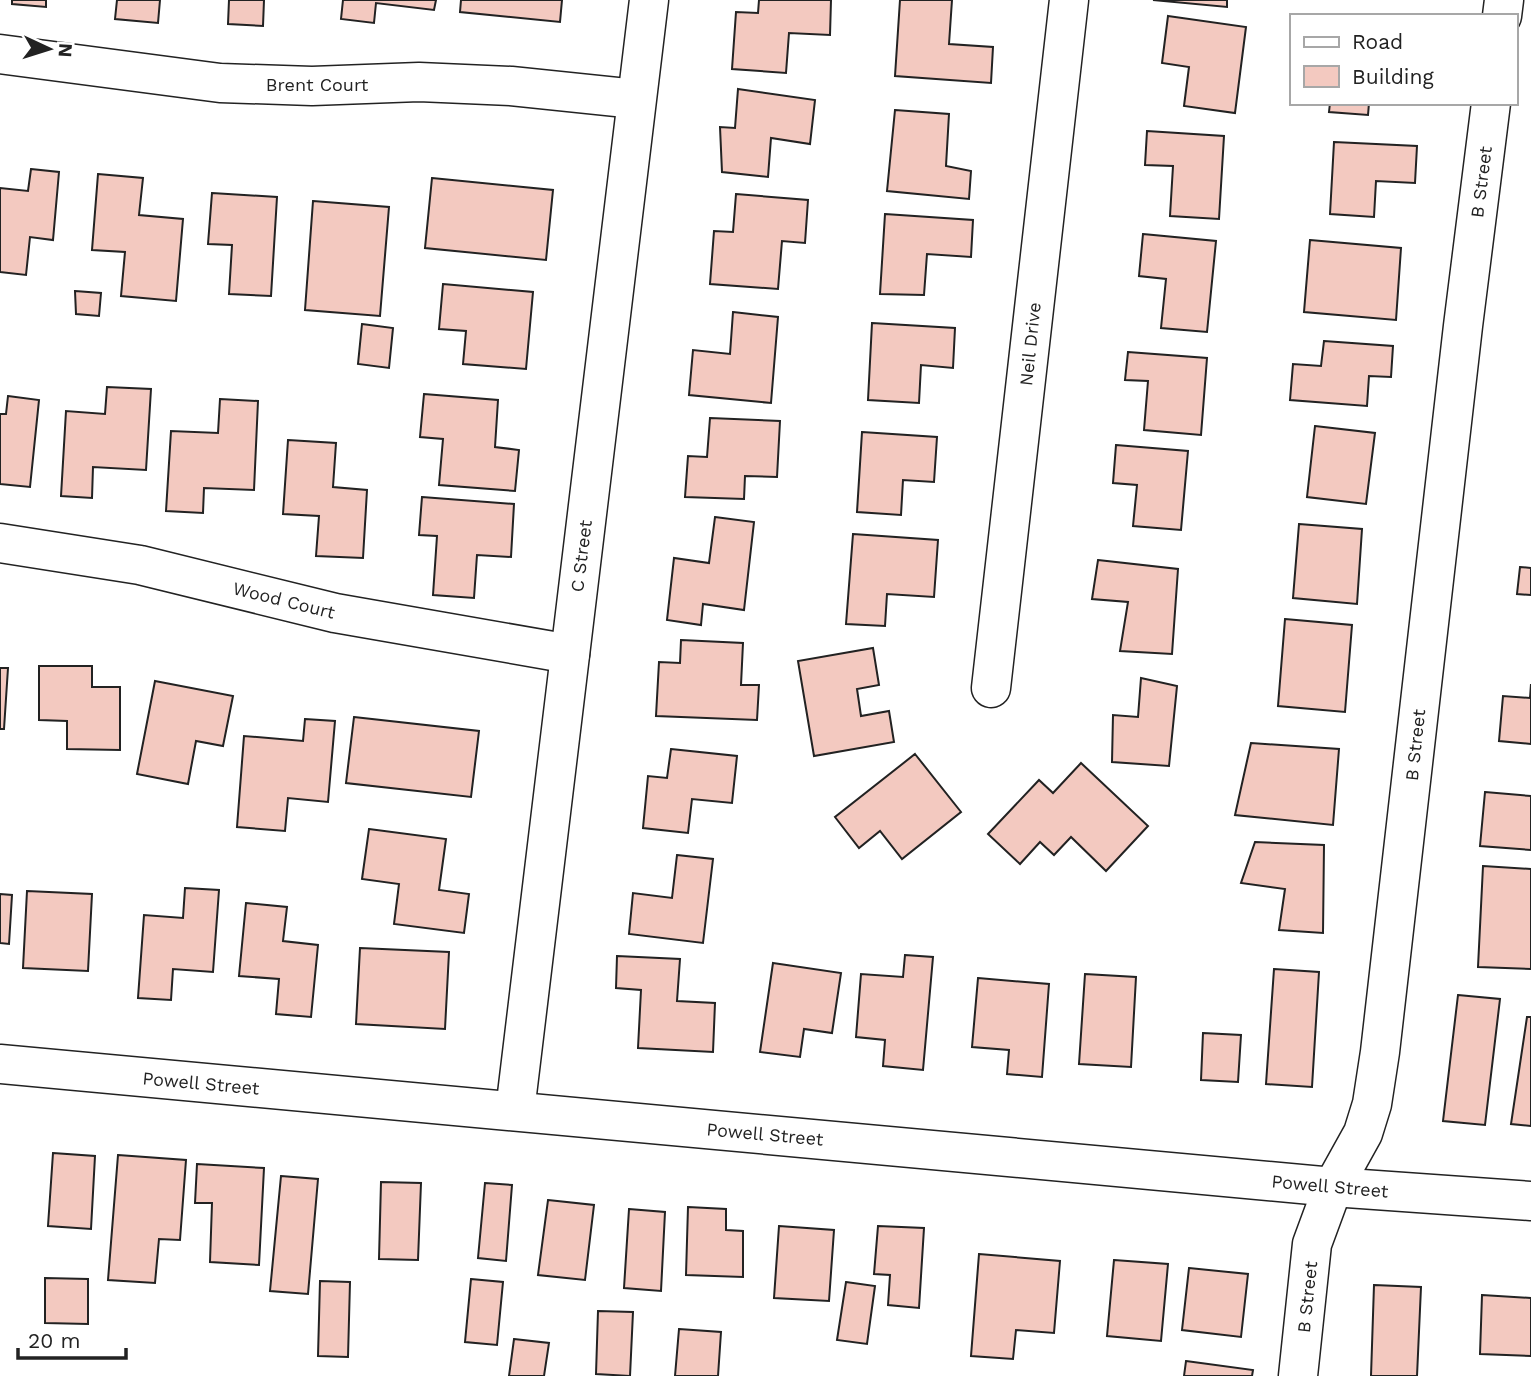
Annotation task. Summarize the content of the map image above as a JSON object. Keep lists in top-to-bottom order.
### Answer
{
  "streets": {
    "street": [
      "Brent Court",
      "B Street",
      "Neil Drive",
      "C Street",
      "Wood Court",
      "Powell Street"
    ]
  },
  "crossings": [
    ["Brent Court", "C Street"],
    ["B Street", "Powell Street"],
    ["C Street", "Wood Court"],
    ["C Street", "Powell Street"]
  ],
  "legend": ["Road", "Building"],
  "scale_bar": "20 m",
  "north": "right"
}
